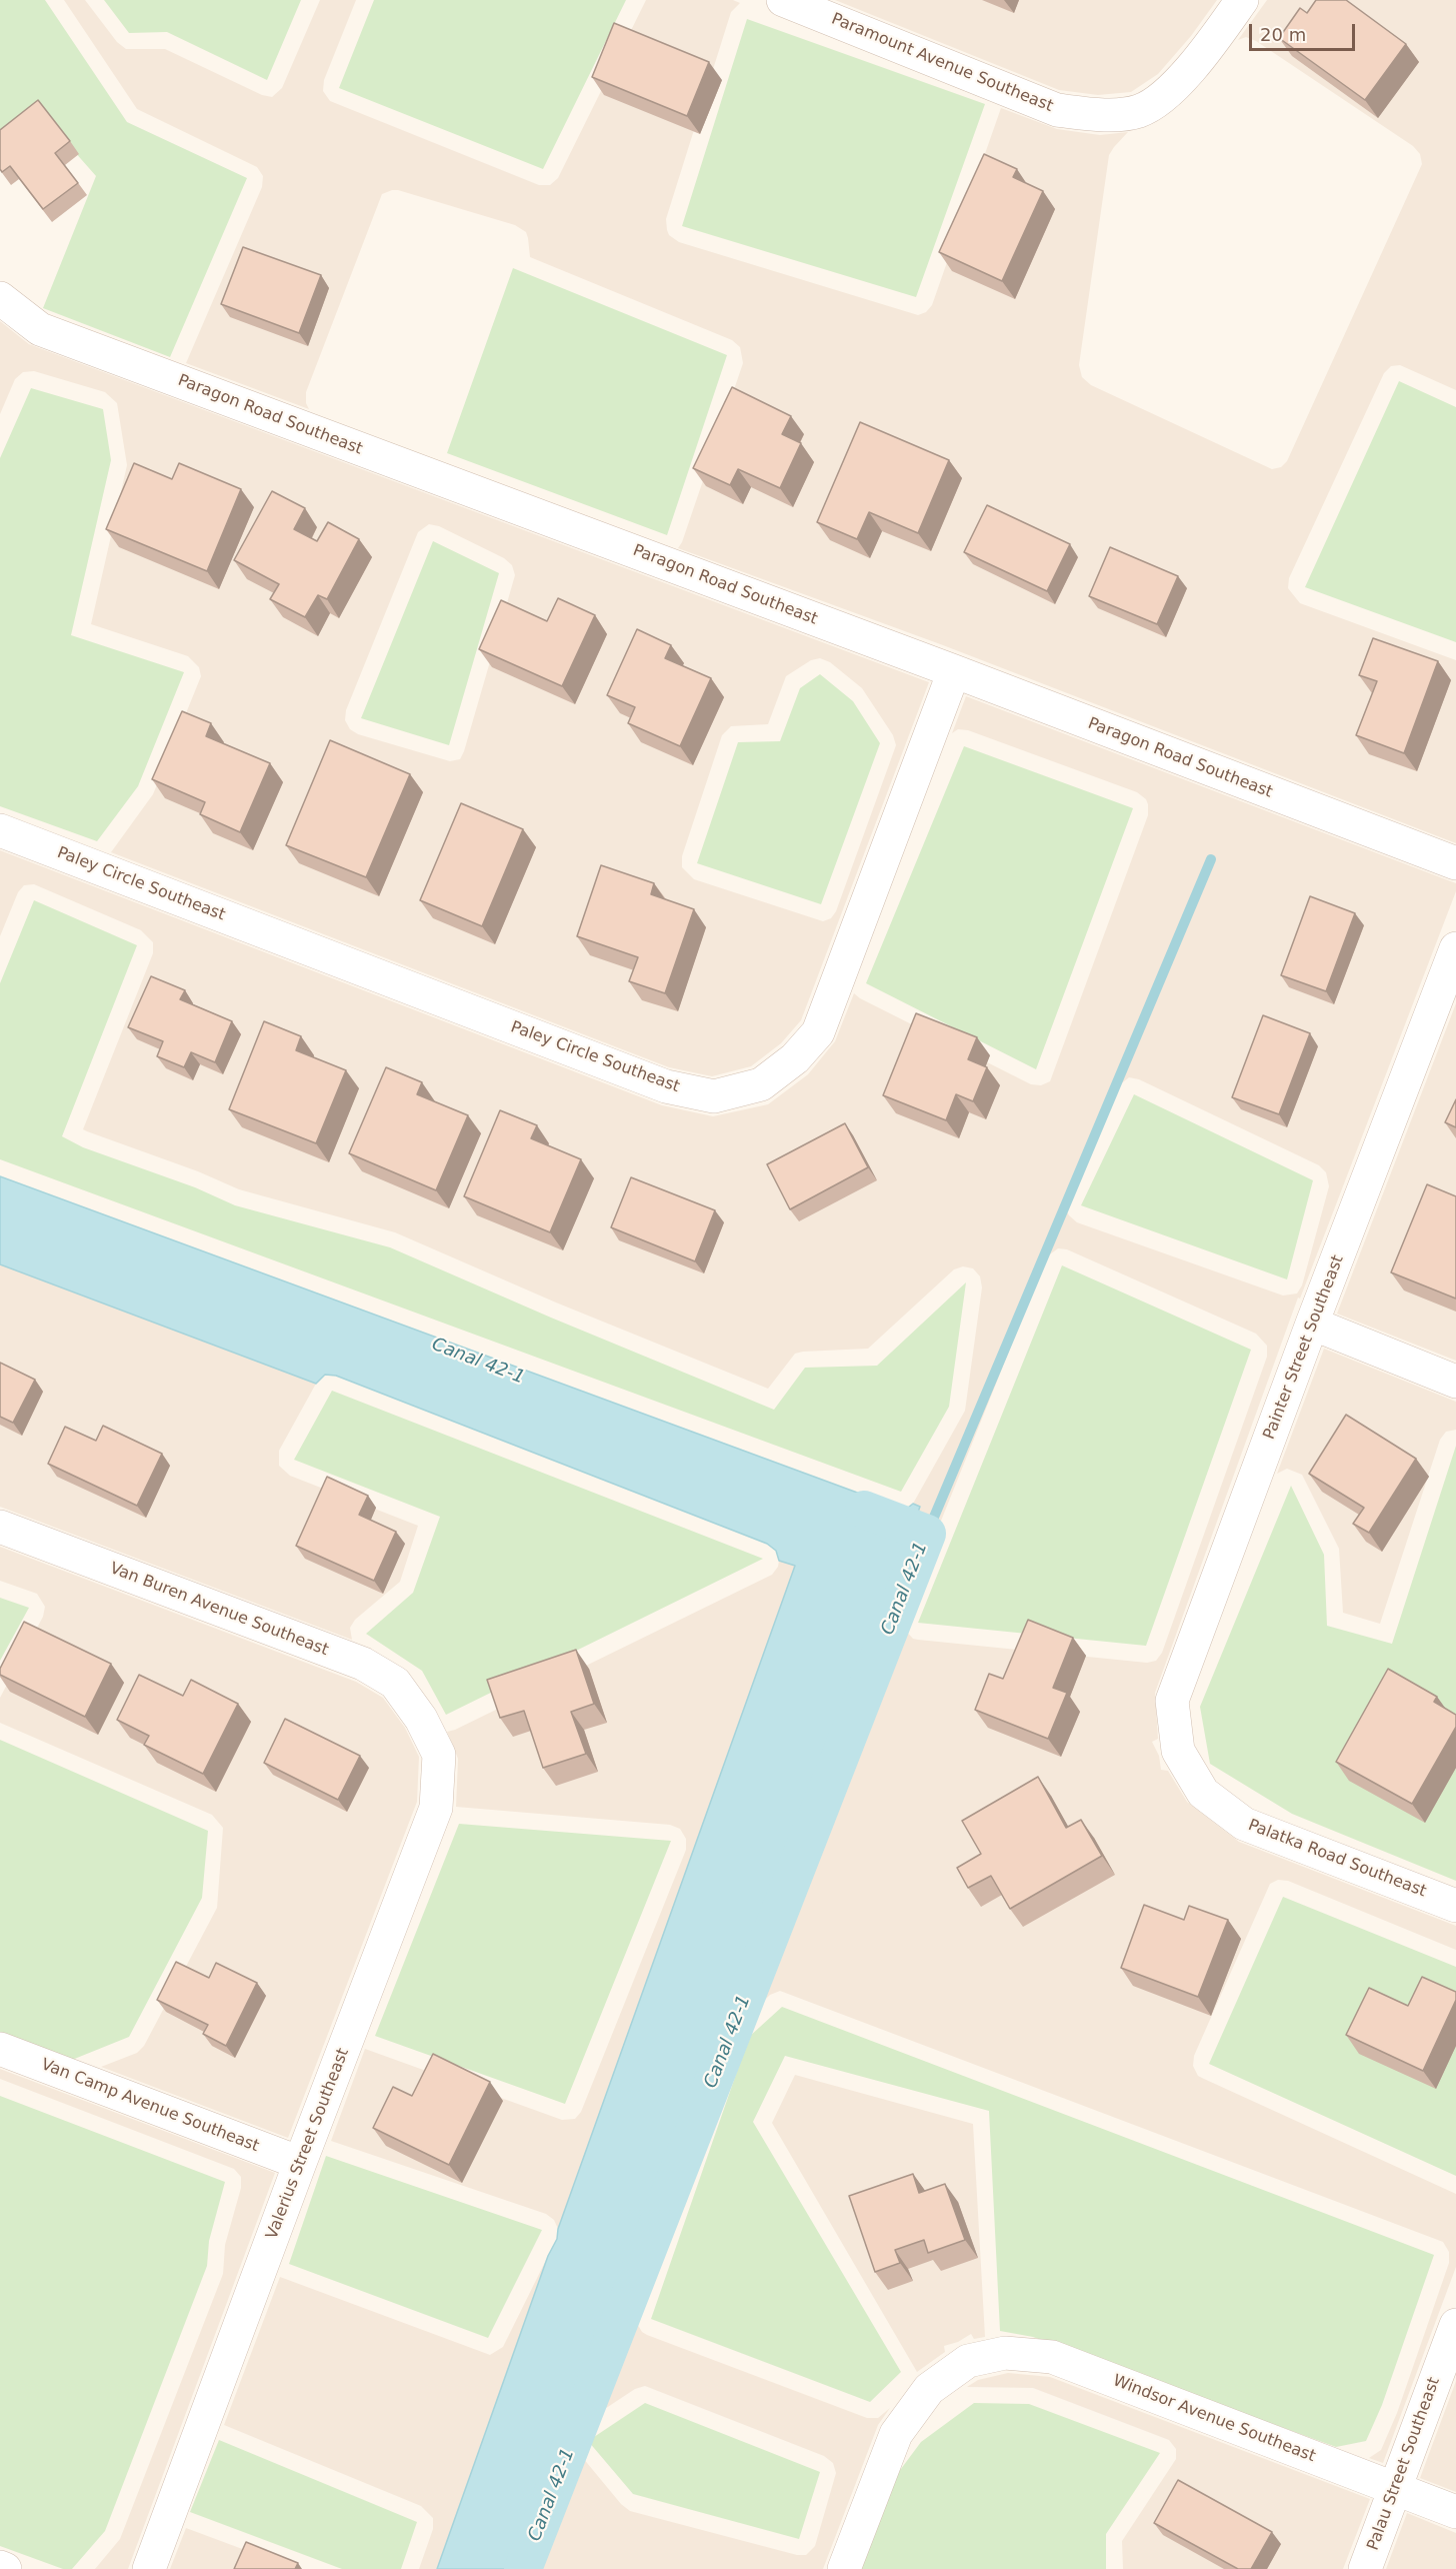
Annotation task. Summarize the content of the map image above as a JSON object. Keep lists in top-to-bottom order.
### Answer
{
  "streets": {
    "street": [
      "Paramount Avenue Southeast",
      "Paragon Road Southeast",
      "Paley Circle Southeast",
      "Painter Street Southeast",
      "Van Buren Avenue Southeast",
      "Palatka Road Southeast",
      "Van Camp Avenue Southeast",
      "Valerius Street Southeast",
      "Windsor Avenue Southeast",
      "Palau Street Southeast"
    ]
  },
  "crossings": [
    ["Paragon Road Southeast", "Paley Circle Southeast"],
    ["Painter Street Southeast", "Palatka Road Southeast"],
    ["Van Buren Avenue Southeast", "Valerius Street Southeast"],
    ["Van Camp Avenue Southeast", "Valerius Street Southeast"],
    ["Windsor Avenue Southeast", "Palau Street Southeast"]
  ],
  "water": ["Canal 42-1"],
  "scale_bar": "20 m"
}
